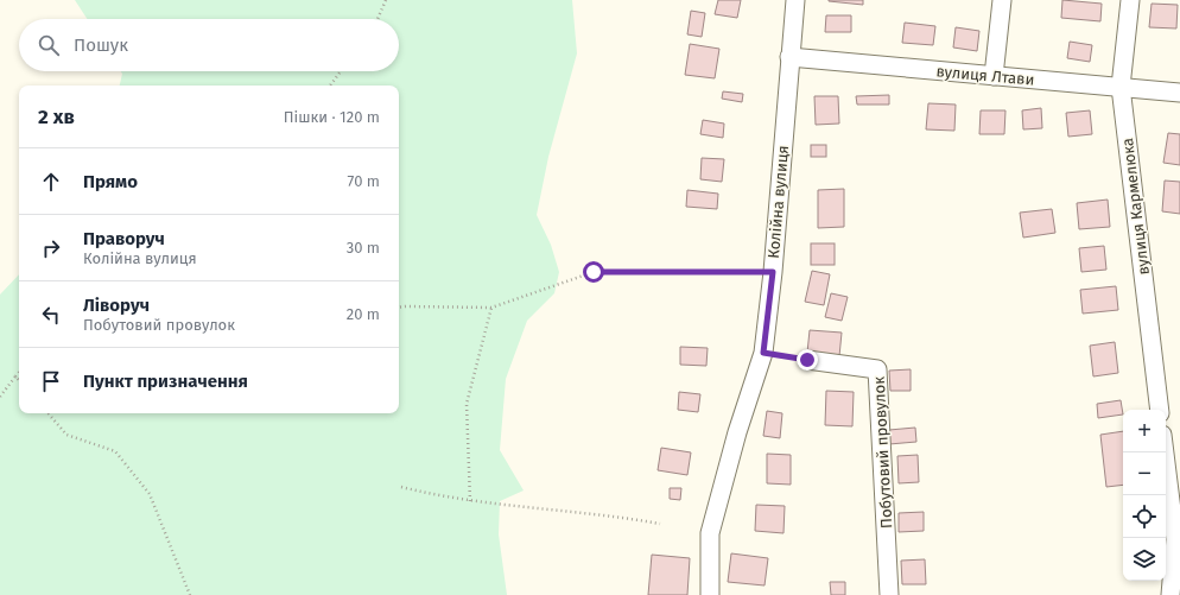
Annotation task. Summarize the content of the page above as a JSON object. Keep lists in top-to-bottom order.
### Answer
{
  "streets": {
    "street": [
      "вулиця Лтави",
      "Колійна вулиця",
      "вулиця Кармелюка",
      "Побутовий провулок"
    ]
  },
  "crossings": [
    ["вулиця Лтави", "Колійна вулиця"],
    ["вулиця Лтави", "вулиця Кармелюка"]
  ],
  "page": {
    "search": "Пошук",
    "heading": ["2 хв", "Пішки · 120 m"],
    "list": [
      ["Прямо", "70 m"],
      ["Праворуч", "Колійна вулиця", "30 m"],
      ["Ліворуч", "Побутовий провулок", "20 m"],
      "Пункт призначення"
    ],
    "map_buttons": ["+", "−"]
  }
}
